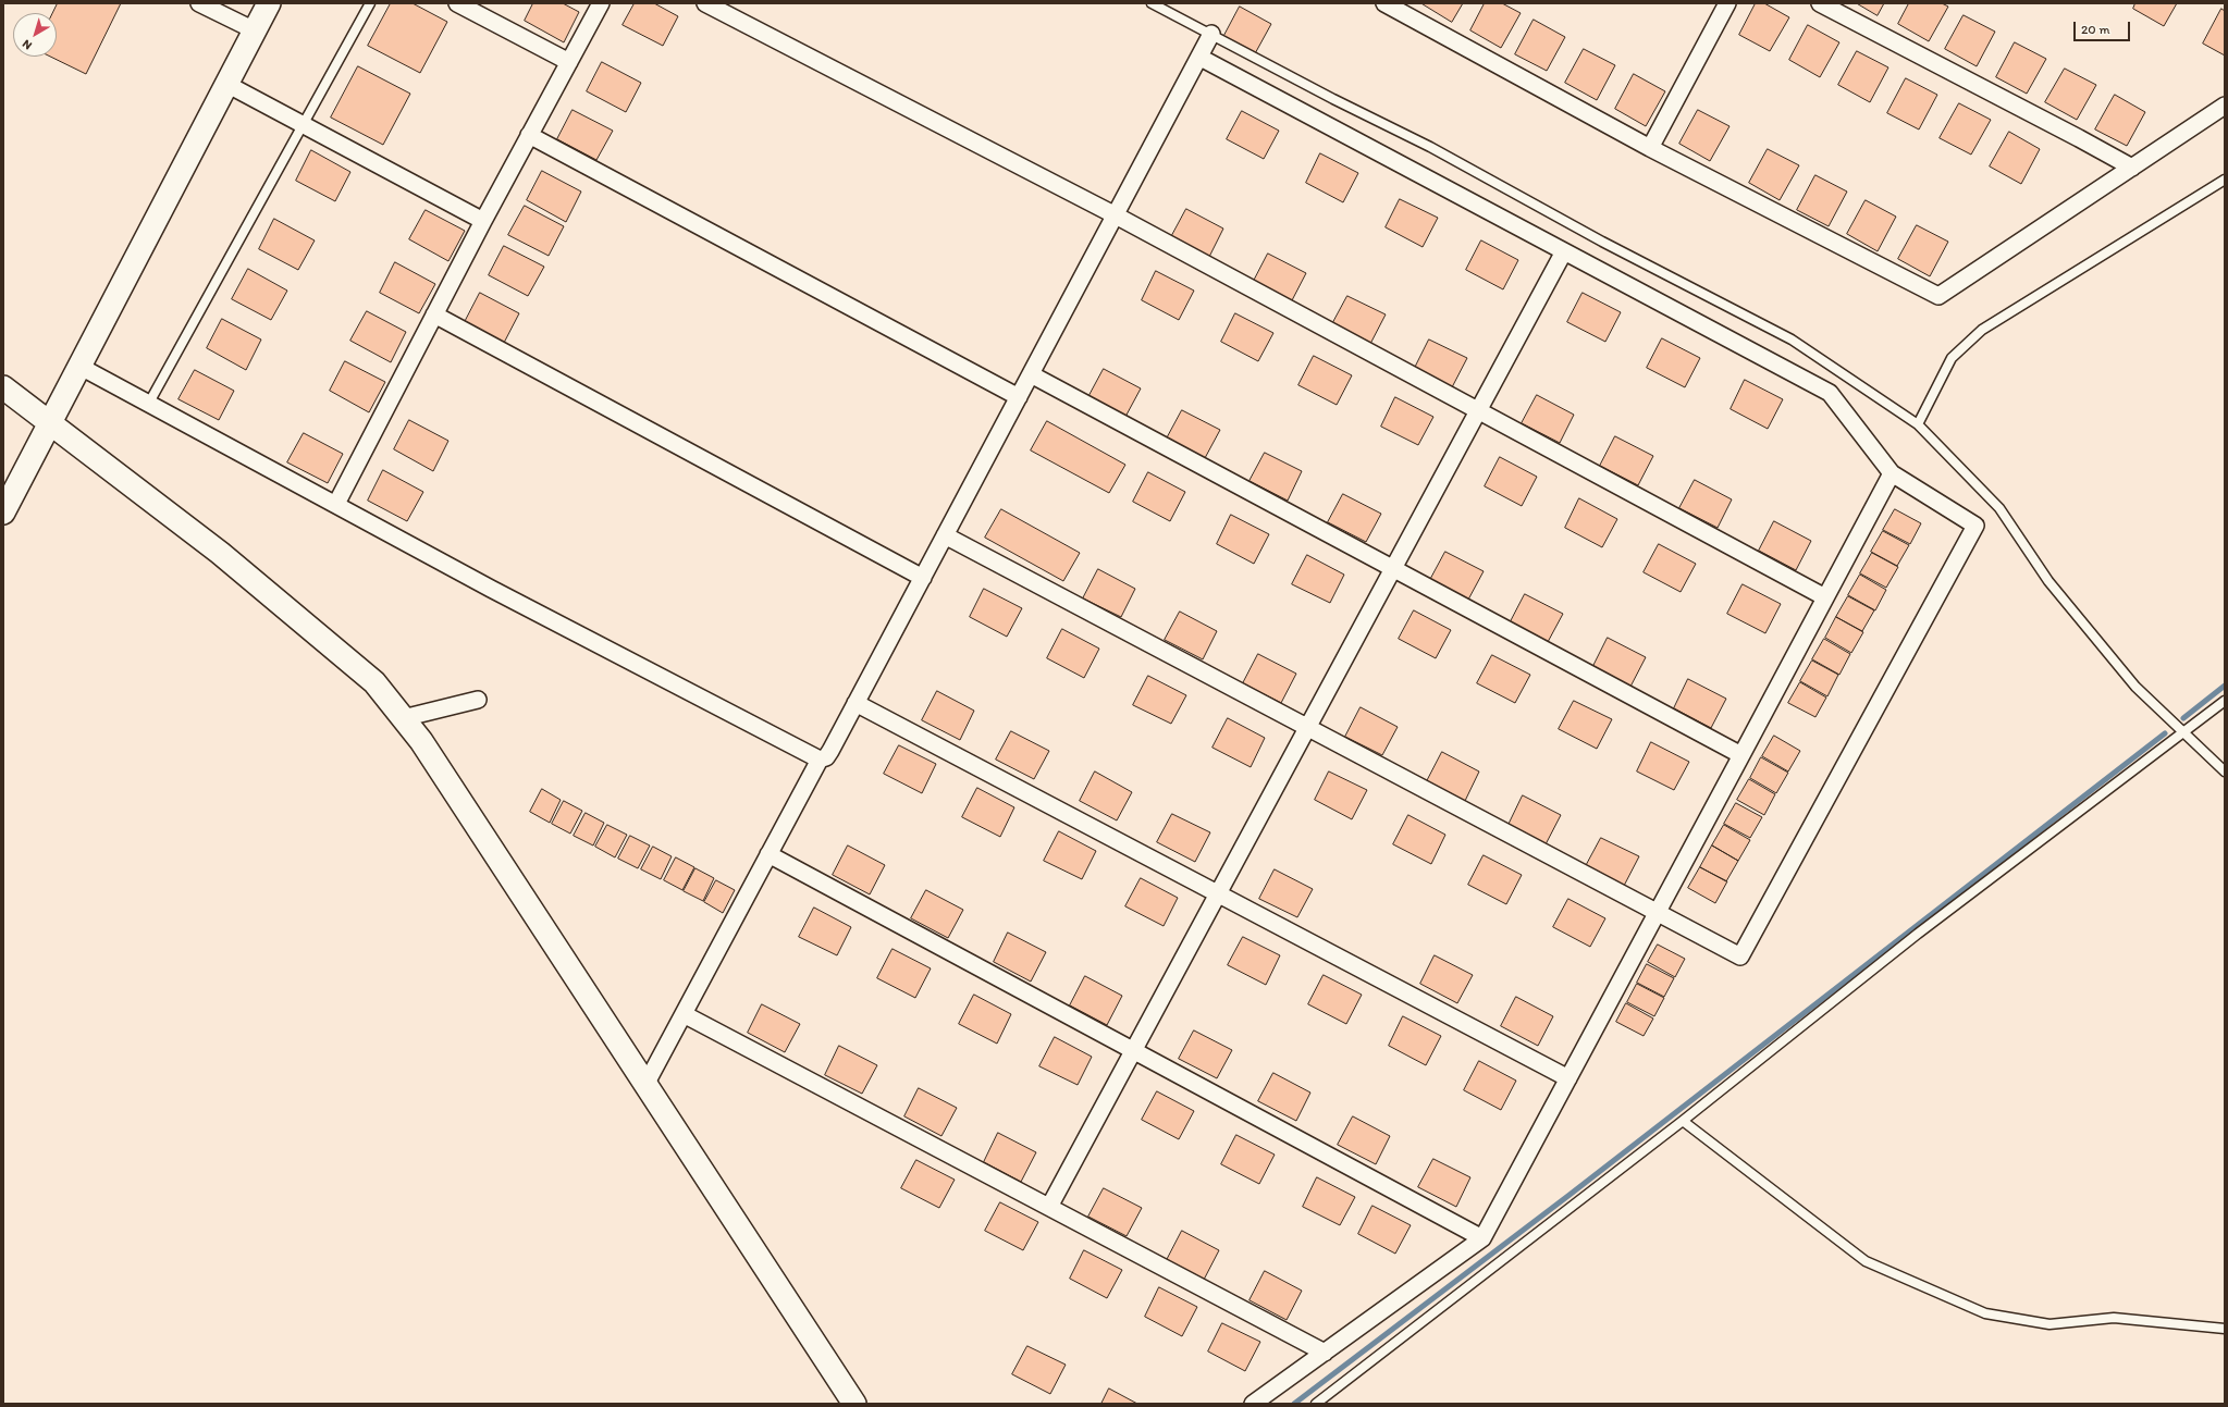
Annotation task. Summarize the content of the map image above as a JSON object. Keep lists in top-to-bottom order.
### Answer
{
  "scale_bar": "20 m",
  "north": "bottom left"
}
